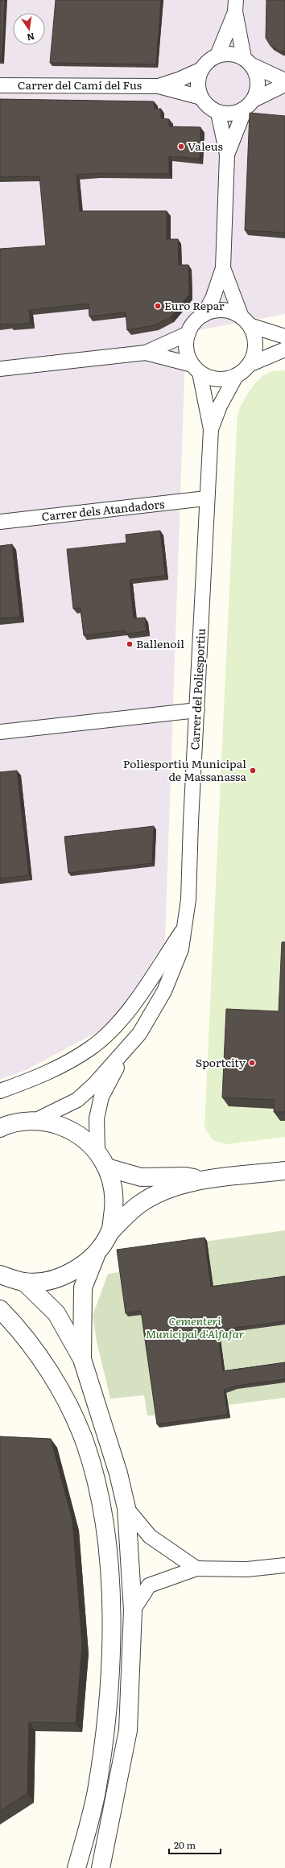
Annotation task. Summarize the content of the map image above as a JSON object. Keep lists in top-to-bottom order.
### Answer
{
  "streets": {
    "street": ["Carrer del Camí del Fus", "Carrer dels Atandadors", "Carrer del Poliesportiu"]
  },
  "crossings": [
    ["Carrer dels Atandadors", "Carrer del Poliesportiu"]
  ],
  "parks": ["Cementeri Municipal d'Alfafar"],
  "places": [
    "Valeus",
    "Euro Repar",
    "Ballenoil",
    "Poliesportiu Municipal de Massanassa",
    "Sportcity"
  ],
  "scale_bar": "20 m",
  "north": "bottom"
}
